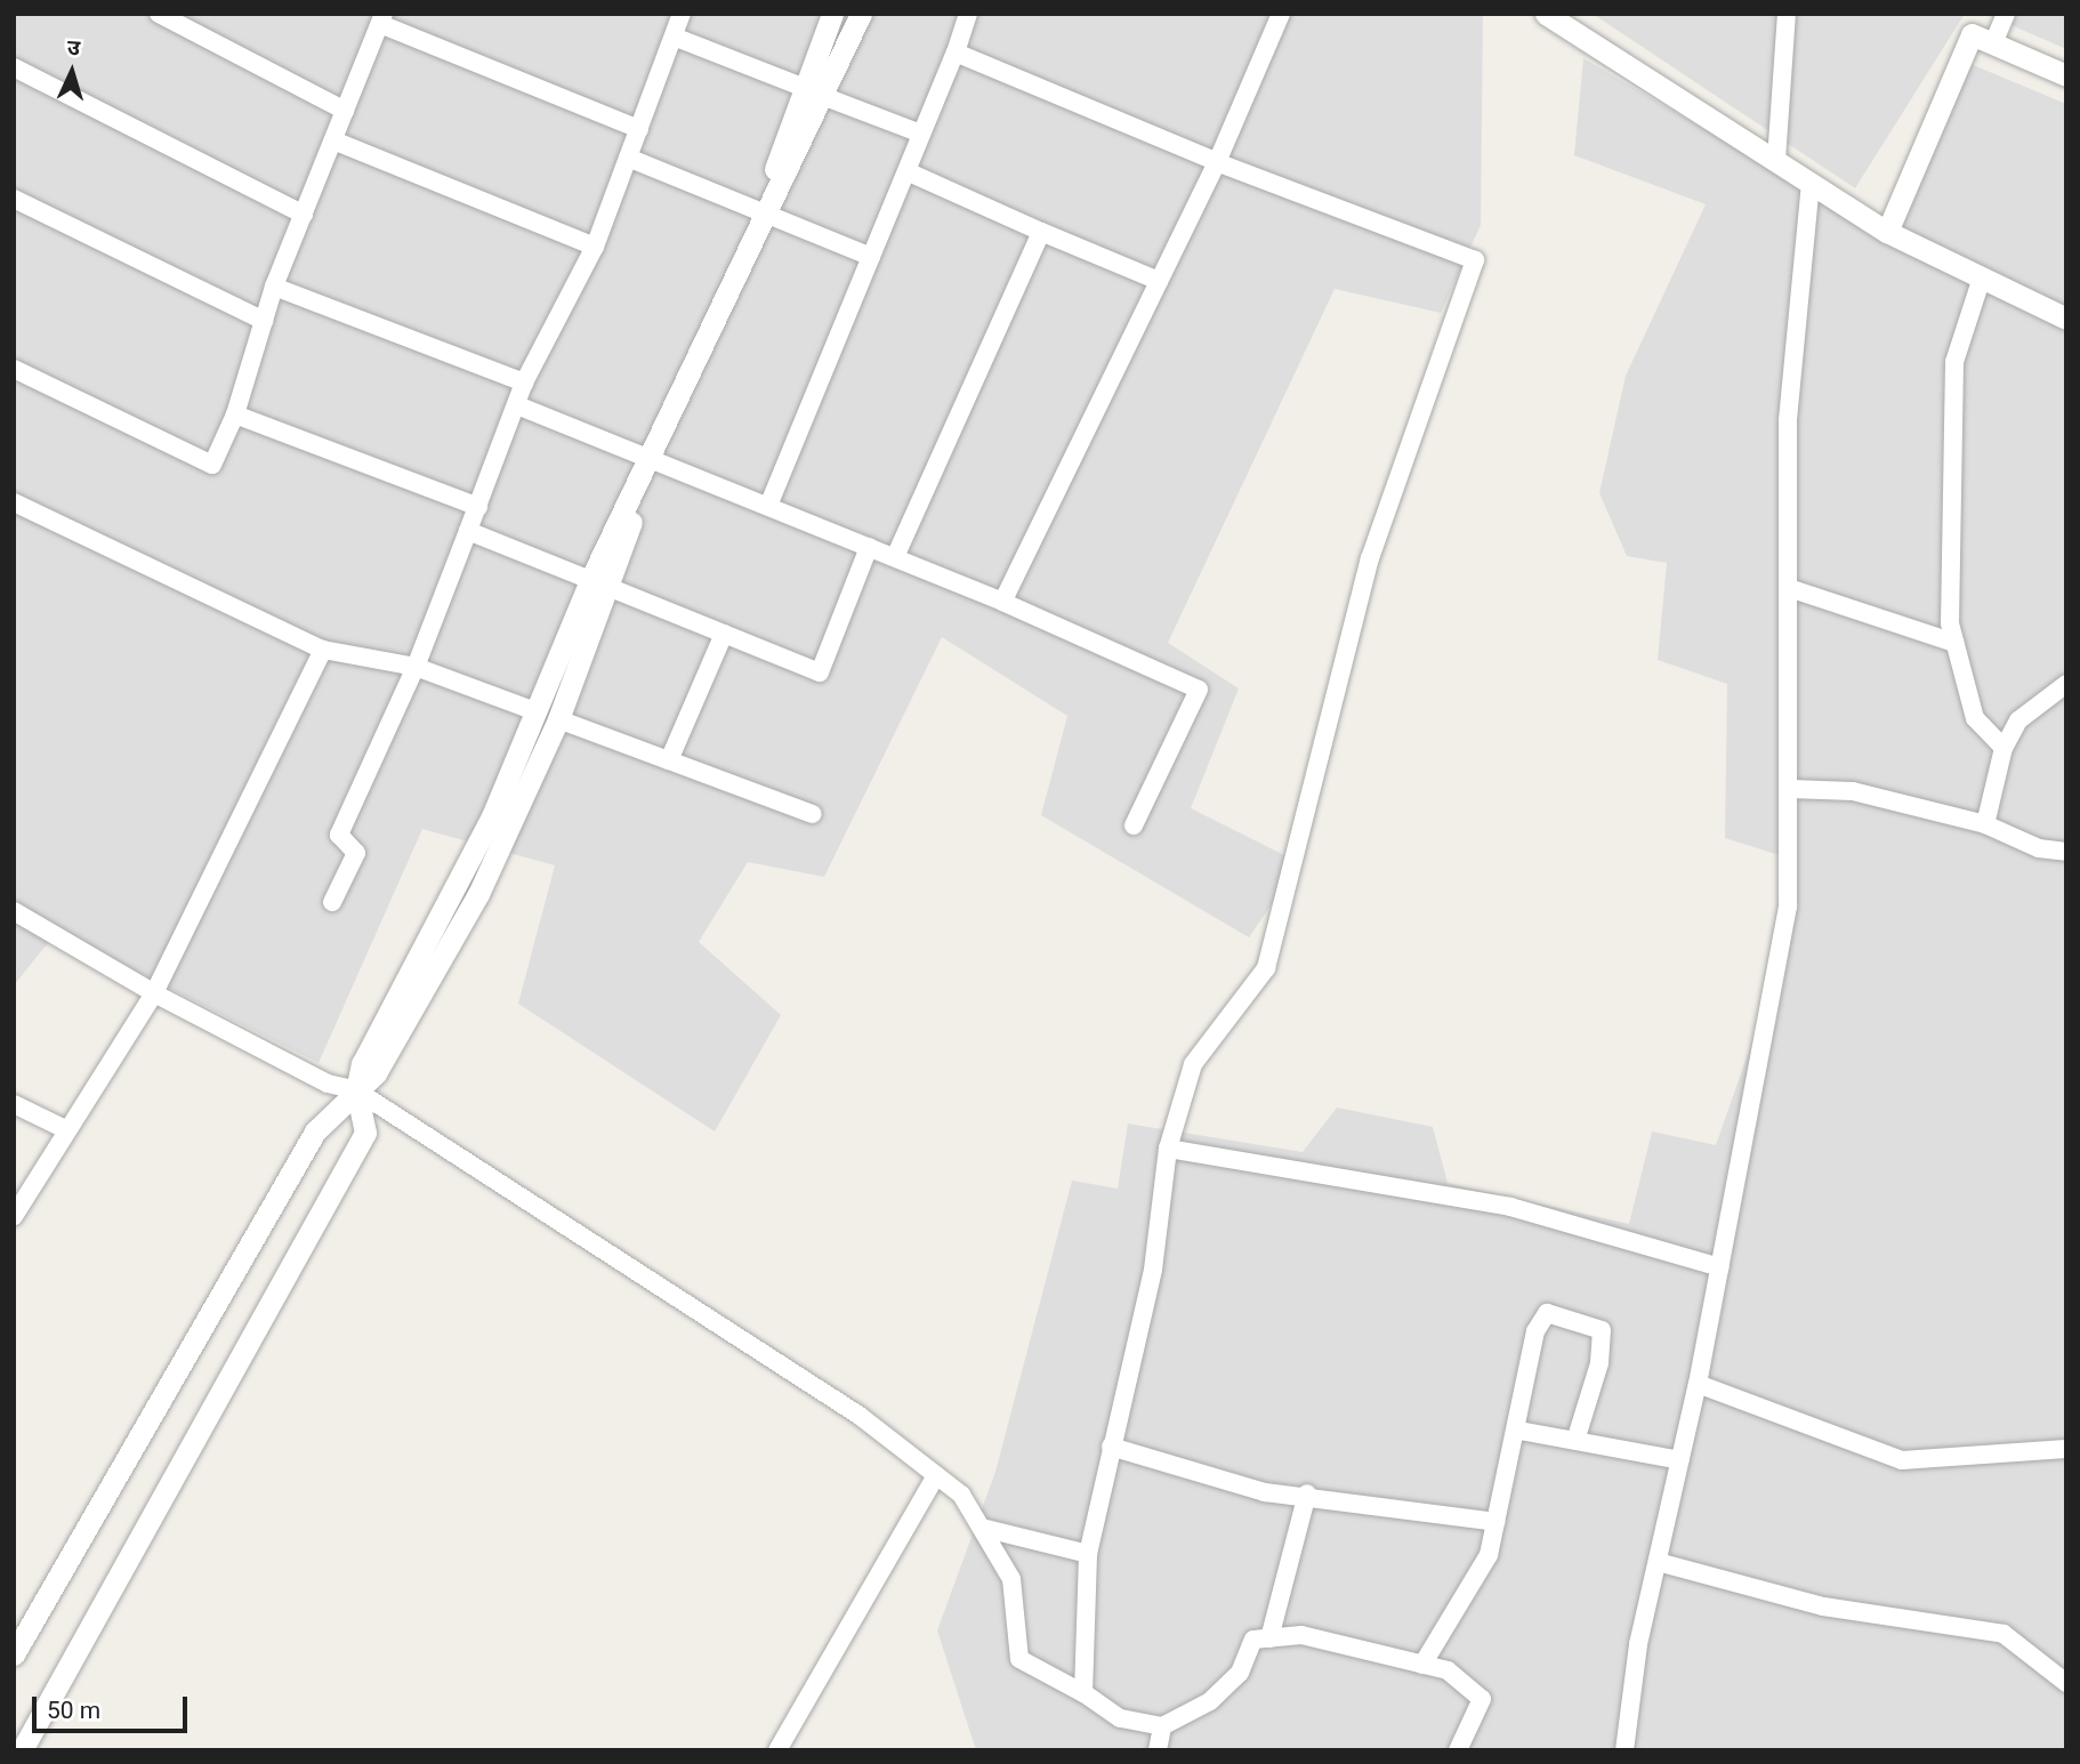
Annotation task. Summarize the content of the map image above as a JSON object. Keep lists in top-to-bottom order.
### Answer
{
  "scale_bar": "50 m",
  "north": "top"
}
